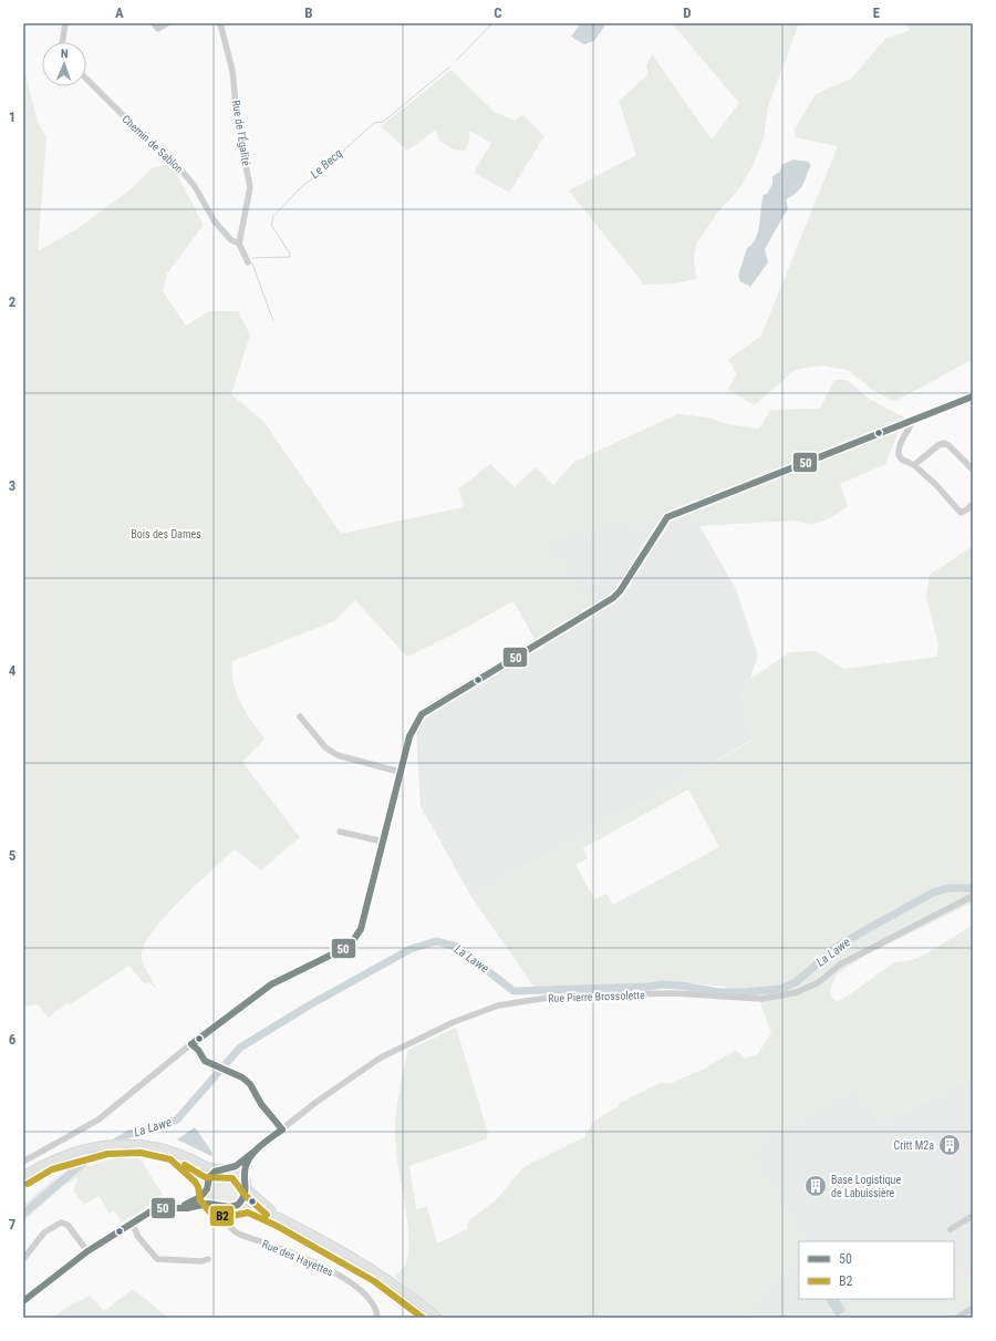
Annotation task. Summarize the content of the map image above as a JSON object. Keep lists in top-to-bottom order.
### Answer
{
  "streets": {
    "street": [
      "Rue de l'Égalité",
      "Chemin de Sablon",
      "Rue Pierre Brossolette",
      "Rue des Hayettes"
    ]
  },
  "crossings": [
    ["Rue de l'Égalité", "Chemin de Sablon"],
    ["Rue Pierre Brossolette", "Rue des Hayettes"]
  ],
  "water": ["Le Becq", "La Lawe"],
  "parks": ["Bois des Dames"],
  "places": {
    "building": ["Critt M2a", "Base Logistique de Labuissière"]
  },
  "lines": ["transit line 50", "transit line B2"],
  "legend": ["50", "B2"],
  "north": "top",
  "grid": {
    "columns": [
      "A",
      "B",
      "C",
      "D",
      "E"
    ],
    "rows": [
      "1",
      "2",
      "3",
      "4",
      "5",
      "6",
      "7"
    ]
  }
}
